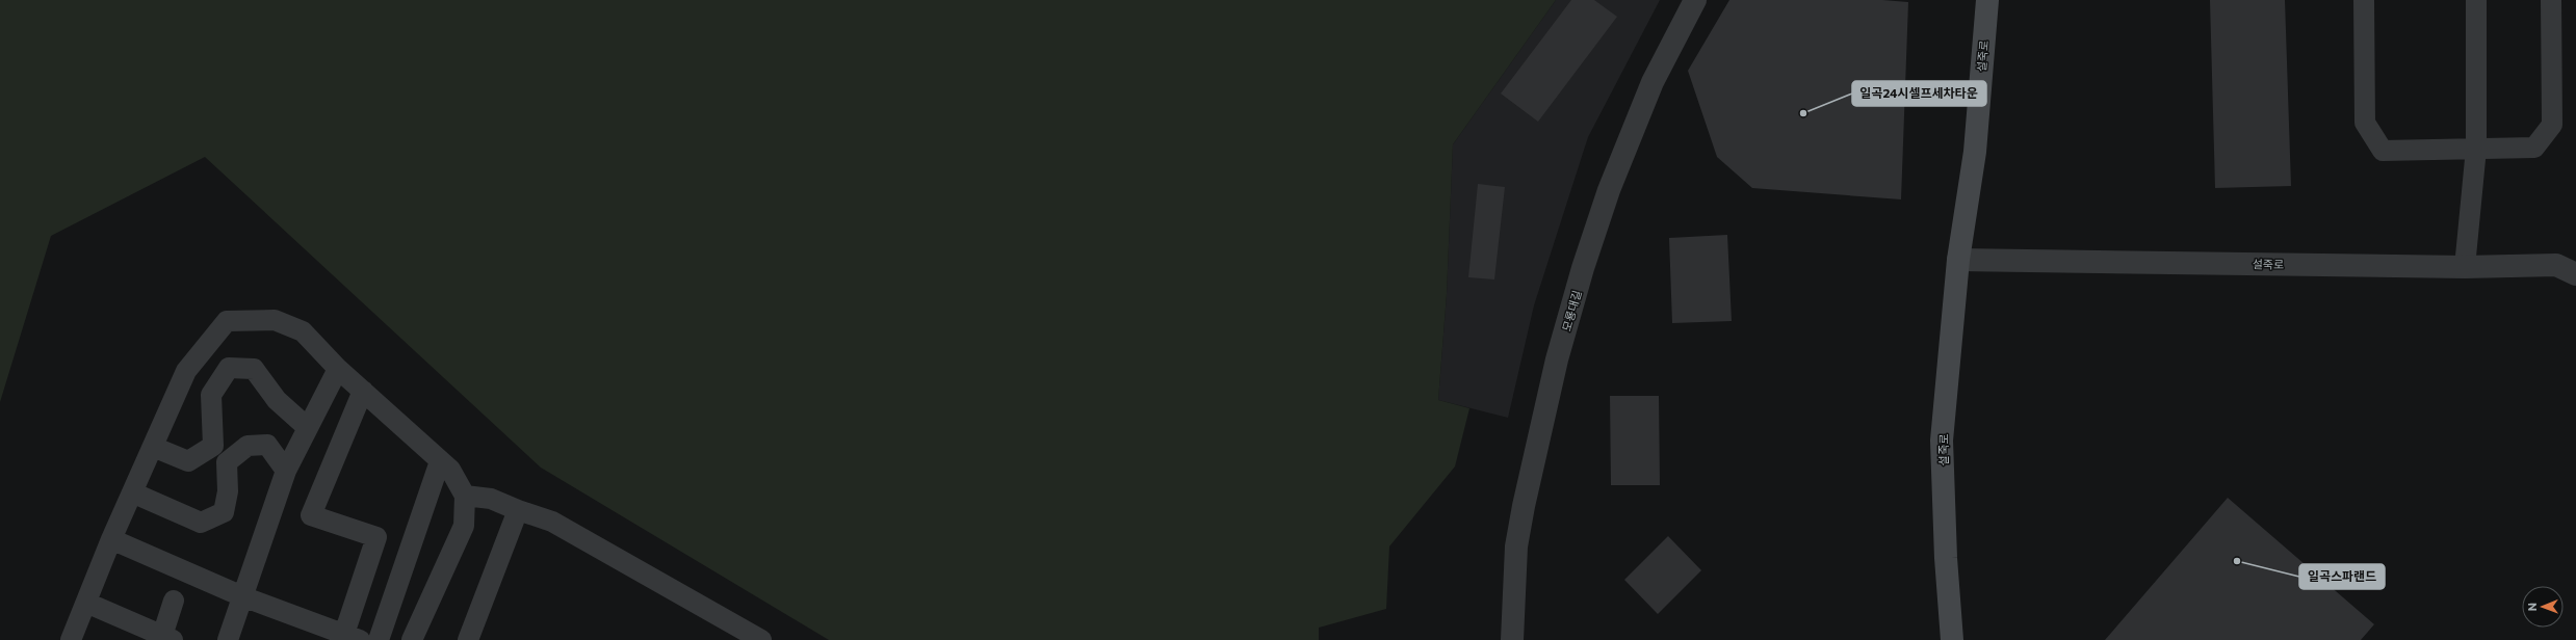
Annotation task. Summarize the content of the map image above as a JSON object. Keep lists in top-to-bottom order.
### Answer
{
  "streets": {
    "main road": ["설죽로"],
    "street": ["모룡대길"]
  },
  "places": ["일곡24시셀프세차타운", "일곡스파랜드"],
  "north": "left"
}
